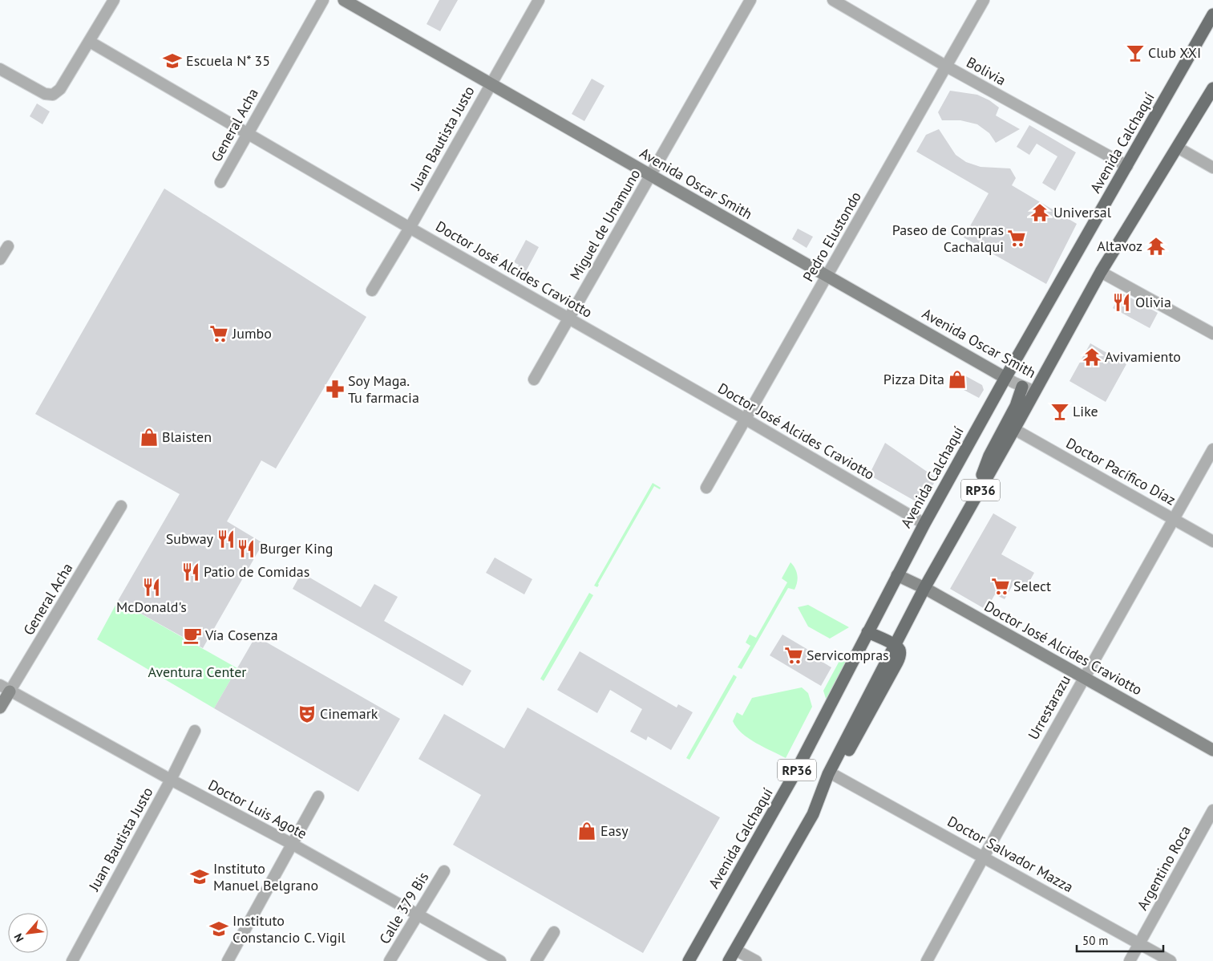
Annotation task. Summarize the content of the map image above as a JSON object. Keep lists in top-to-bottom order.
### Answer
{
  "streets": {
    "main road": [
      "General Acha",
      "Avenida Calchaquí",
      "Avenida Oscar Smith",
      "Doctor José Alcides Craviotto",
      "RP36"
    ],
    "street": [
      "Bolivia",
      "Juan Bautista Justo",
      "Miguel de Unamuno",
      "Pedro Elustondo",
      "Doctor Pacífico Díaz",
      "Urrestarazu",
      "Doctor Luis Agote",
      "Doctor Salvador Mazza",
      "Argentino Roca",
      "Calle 379 Bis"
    ]
  },
  "crossings": [
    ["Bolivia", "Avenida Calchaquí"],
    ["Bolivia", "Pedro Elustondo"],
    ["General Acha", "Doctor José Alcides Craviotto"],
    ["General Acha", "Doctor Luis Agote"],
    ["Juan Bautista Justo", "Avenida Oscar Smith"],
    ["Juan Bautista Justo", "Doctor José Alcides Craviotto"],
    ["Juan Bautista Justo", "Doctor Luis Agote"],
    ["Avenida Calchaquí", "Avenida Oscar Smith"],
    ["Avenida Calchaquí", "Doctor José Alcides Craviotto"],
    ["Avenida Oscar Smith", "Miguel de Unamuno"],
    ["Avenida Oscar Smith", "Pedro Elustondo"],
    ["Avenida Oscar Smith", "RP36"],
    ["Miguel de Unamuno", "Doctor José Alcides Craviotto"],
    ["Pedro Elustondo", "Doctor José Alcides Craviotto"],
    ["Doctor José Alcides Craviotto", "RP36"],
    ["Doctor José Alcides Craviotto", "Urrestarazu"],
    ["Doctor Pacífico Díaz", "RP36"],
    ["Doctor Pacífico Díaz", "Urrestarazu"],
    ["Urrestarazu", "Doctor Salvador Mazza"],
    ["Doctor Luis Agote", "Calle 379 Bis"],
    ["Doctor Salvador Mazza", "Argentino Roca"]
  ],
  "parks": ["Aventura Center"],
  "places": {
    "bar": ["Club XXI", "Like"],
    "school or university": ["Escuela N* 35", "Instituto Manuel Belgrano", "Instituto Constancio C. Vigil"],
    "temple": ["Universal", "Altavoz", "Avivamiento"],
    "supermarket": [
      "Paseo de Compras Cachalqui",
      "Jumbo",
      "Select",
      "Servicompras"
    ],
    "restaurant": [
      "Olivia",
      "Subway",
      "Burger King",
      "Patio de Comidas",
      "McDonald's"
    ],
    "shop": ["Pizza Dita", "Blaisten", "Easy"],
    "pharmacy": ["Soy Maga. Tu farmacia"],
    "cafe": ["Vía Cosenza"],
    "theatre": ["Cinemark"]
  },
  "scale_bar": "50 m",
  "north": "bottom left"
}
